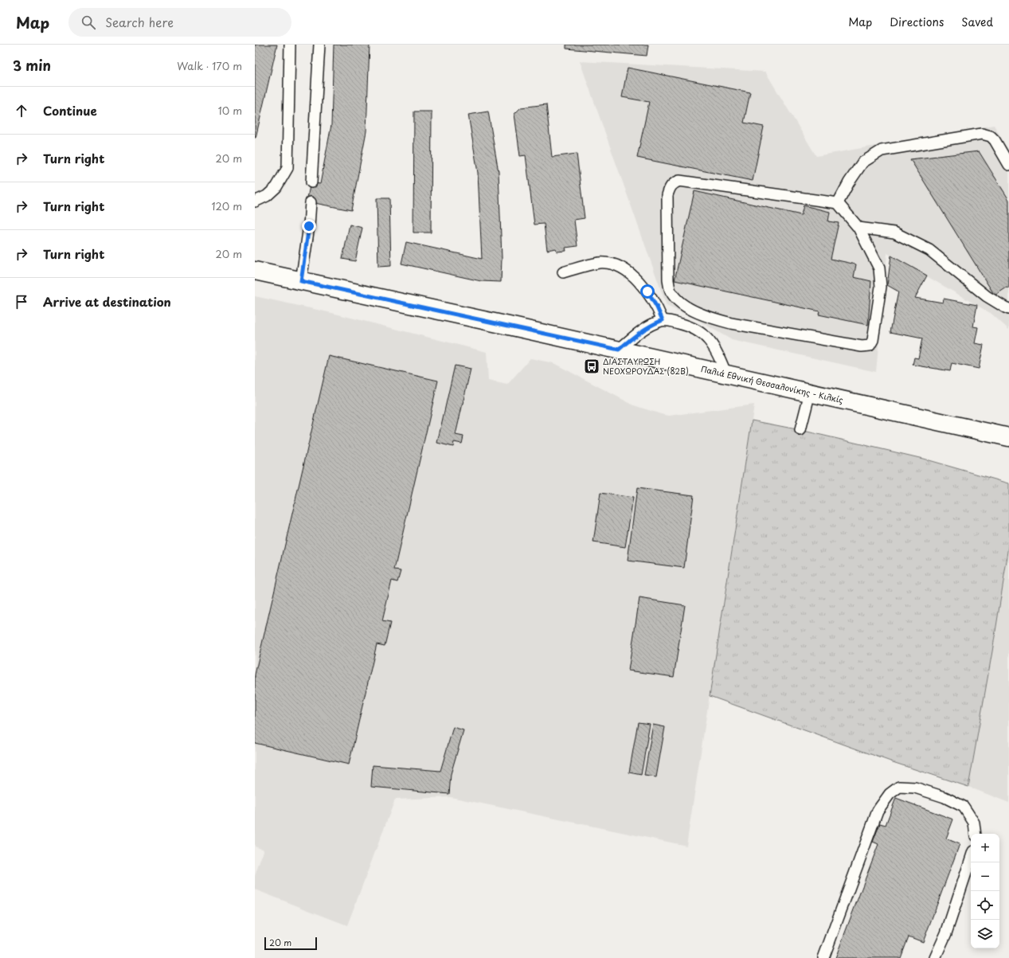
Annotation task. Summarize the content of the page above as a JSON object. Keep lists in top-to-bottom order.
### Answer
{
  "streets": {
    "main road": ["Παλιά Εθνική Θεσσαλονίκης - Κιλκίς"]
  },
  "places": {
    "bus stop": ["ΔΙΑΣΤΑΥΡΩΣΗ ΝΕΟΧΩΡΟΥΔΑΣ (82Β)"]
  },
  "scale_bar": "20 m",
  "page": {
    "header": "Map",
    "search": "Search here",
    "nav": ["Map", "Directions", "Saved"],
    "heading": ["3 min", "Walk · 170 m"],
    "list": [
      ["Continue", "10 m"],
      ["Turn right", "20 m"],
      ["Turn right", "120 m"],
      ["Turn right", "20 m"],
      "Arrive at destination"
    ],
    "map_buttons": ["+", "−"],
    "scale": "20 m"
  }
}
